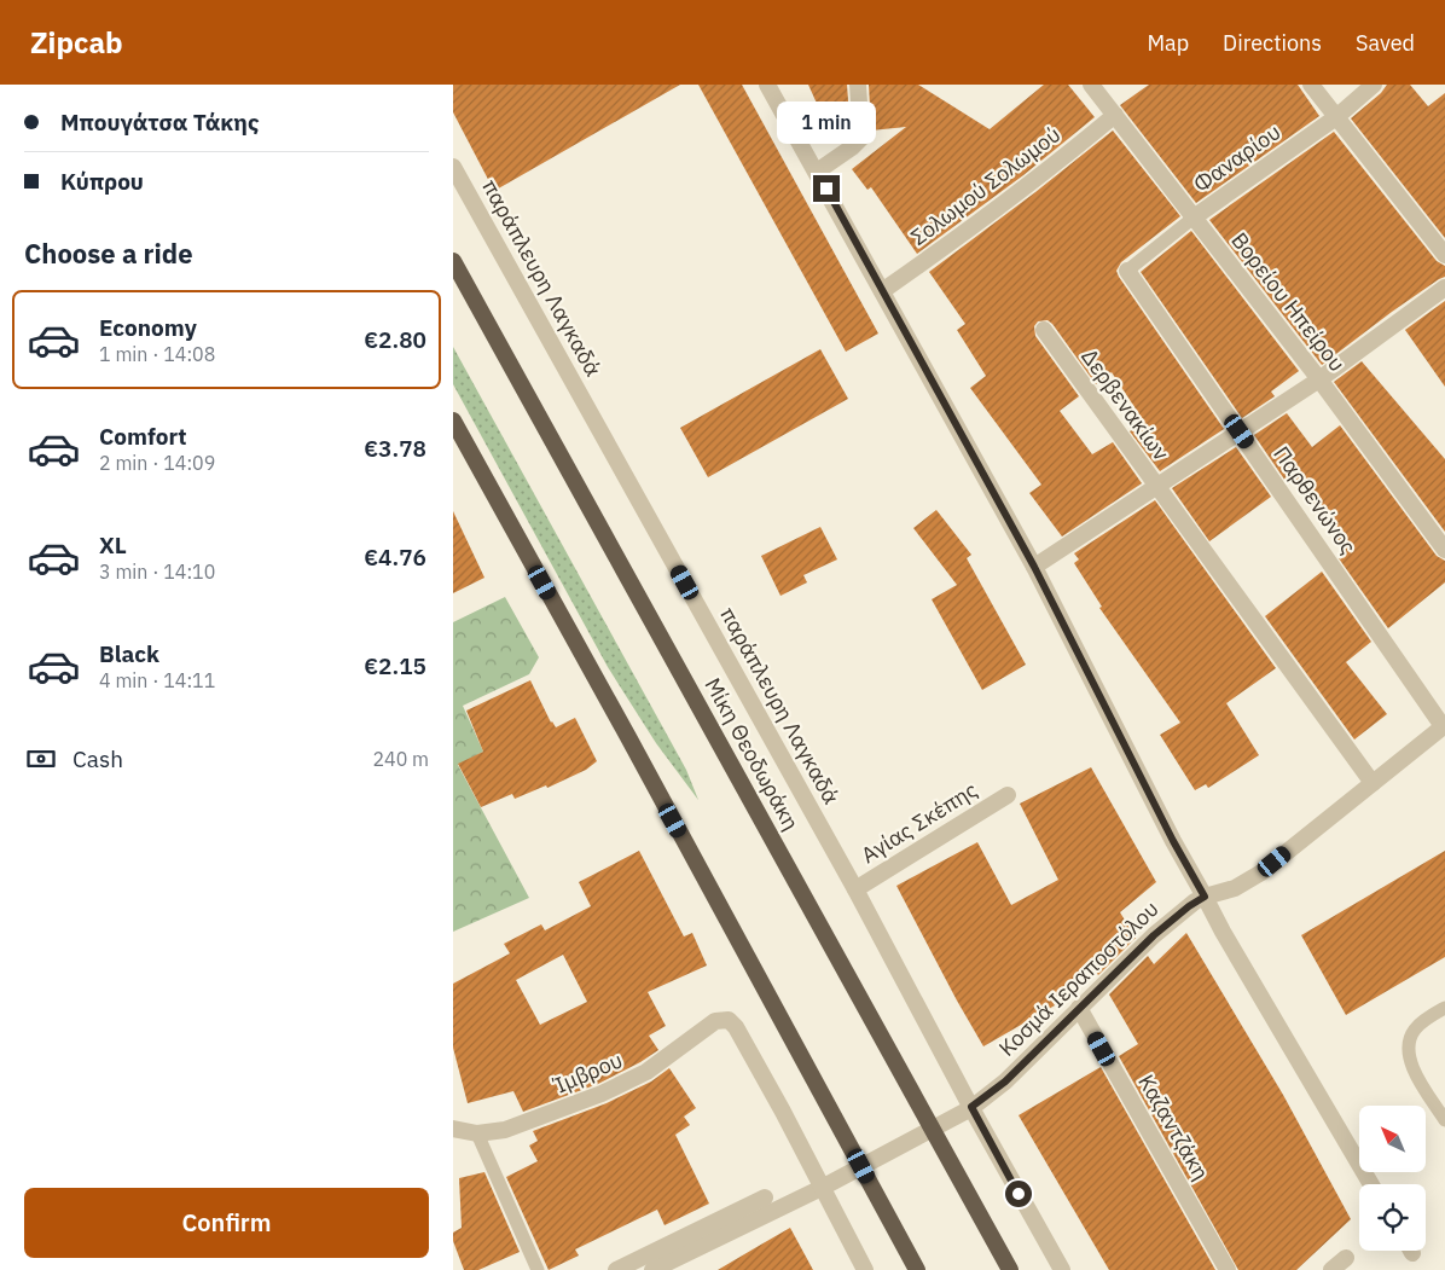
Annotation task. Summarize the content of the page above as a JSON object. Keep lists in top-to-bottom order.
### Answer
{
  "streets": {
    "highway": ["Μίκη Θεοδωράκη"],
    "street": [
      "Φαναρίου",
      "Σολωμού Σολωμού",
      "παράπλευρη Λαγκαδά",
      "Βορείου Ηπείρου",
      "Δερβενακίων",
      "Παρθενώνος",
      "Αγίας Σκέπης",
      "Κοσμά Ιεραποστόλου",
      "Ίμβρου",
      "Καζαντζάκη"
    ]
  },
  "crossings": [
    ["Φαναρίου", "Βορείου Ηπείρου"],
    ["Φαναρίου", "Παρθενώνος"],
    ["Σολωμού Σολωμού", "Βορείου Ηπείρου"],
    ["παράπλευρη Λαγκαδά", "Αγίας Σκέπης"],
    ["παράπλευρη Λαγκαδά", "Κοσμά Ιεραποστόλου"],
    ["Βορείου Ηπείρου", "Δερβενακίων"],
    ["Δερβενακίων", "Παρθενώνος"],
    ["Παρθενώνος", "Κοσμά Ιεραποστόλου"],
    ["Μίκη Θεοδωράκη", "Κοσμά Ιεραποστόλου"],
    ["Κοσμά Ιεραποστόλου", "Ίμβρου"],
    ["Κοσμά Ιεραποστόλου", "Καζαντζάκη"]
  ],
  "north": "top left",
  "page": {
    "header": "Zipcab",
    "nav": ["Map", "Directions", "Saved"],
    "banner": ["Μπουγάτσα Τάκης", "Κύπρου"],
    "bubble": "1 min",
    "heading": "Choose a ride",
    "list": [
      {
        "name": "Economy",
        "note": "1 min · 14:08",
        "value": "€2.80"
      },
      {
        "name": "Comfort",
        "note": "2 min · 14:09",
        "value": "€3.78"
      },
      {
        "name": "XL",
        "note": "3 min · 14:10",
        "value": "€4.76"
      },
      {
        "name": "Black",
        "note": "4 min · 14:11",
        "value": "€2.15"
      }
    ],
    "pay": ["Cash", "240 m"],
    "buttons": "Confirm"
  }
}
